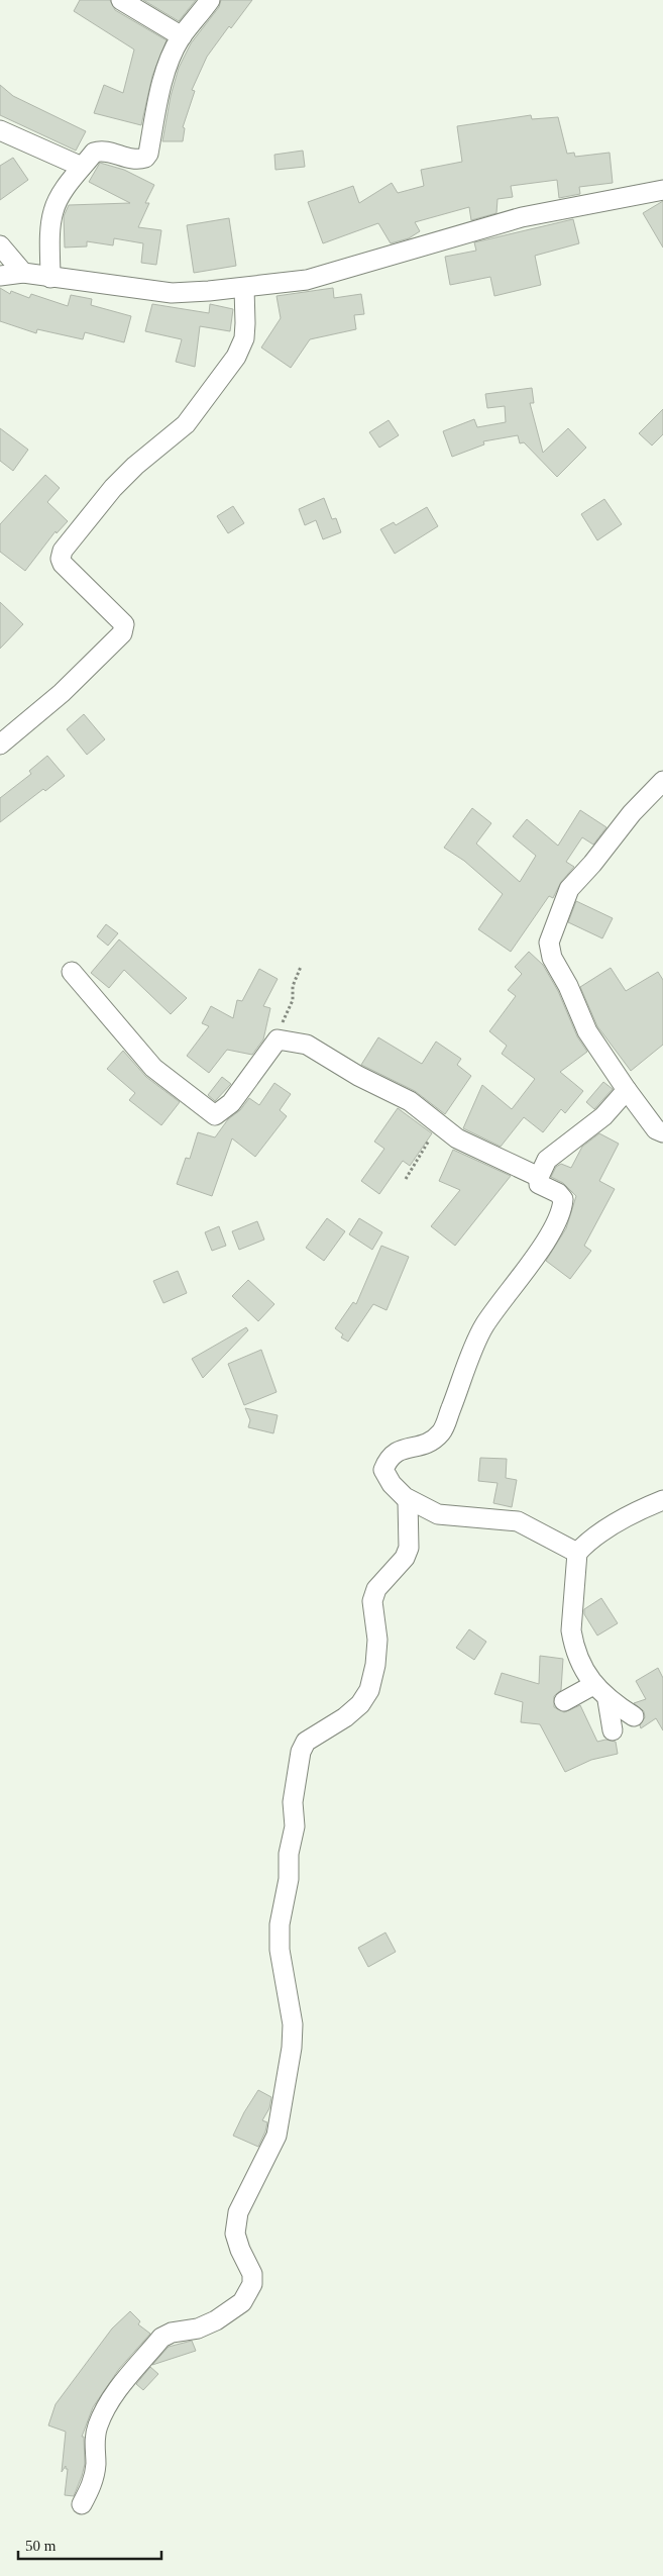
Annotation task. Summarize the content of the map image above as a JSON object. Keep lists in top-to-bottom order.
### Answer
{
  "scale_bar": "50 m"
}
